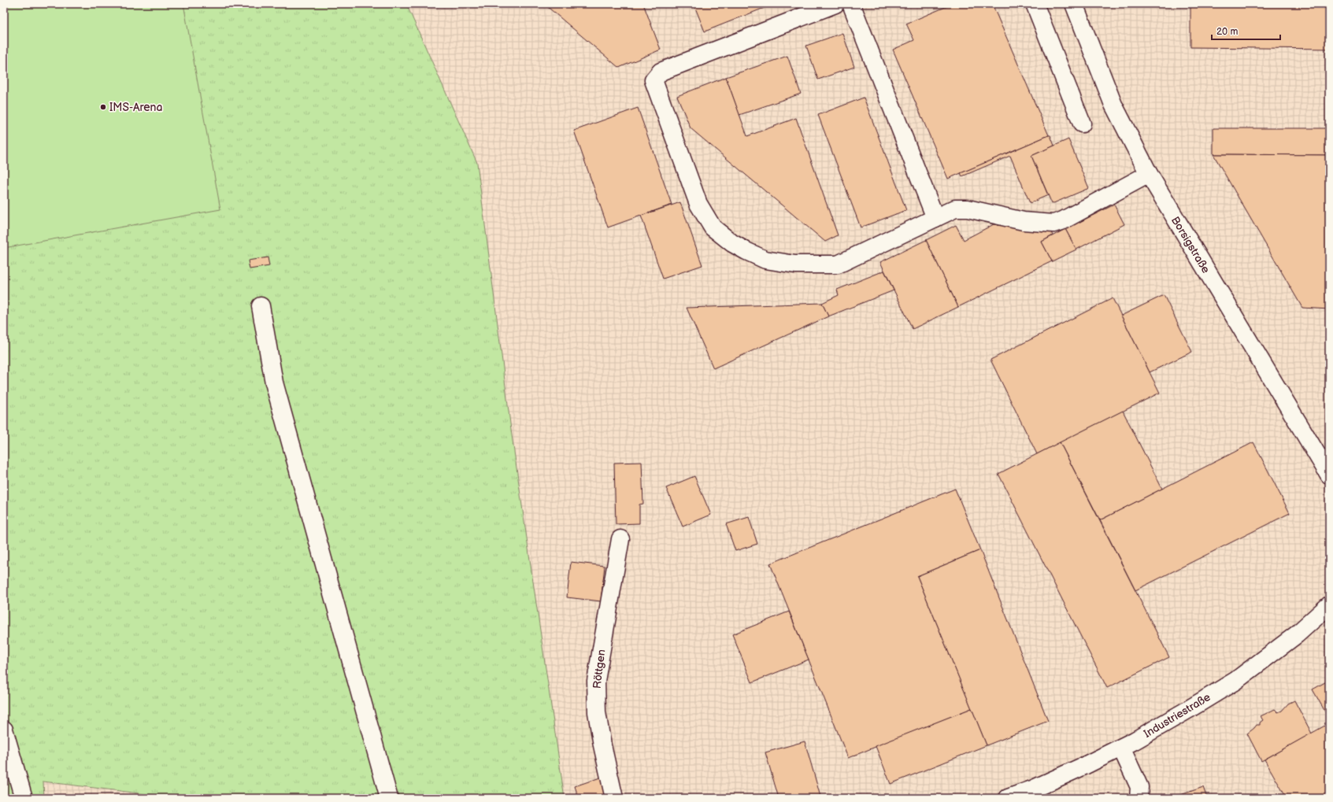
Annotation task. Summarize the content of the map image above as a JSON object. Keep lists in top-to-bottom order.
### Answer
{
  "streets": {
    "street": ["Borsigstraße", "Röttgen", "Industriestraße"]
  },
  "places": ["IMS-Arena"],
  "scale_bar": "20 m"
}
